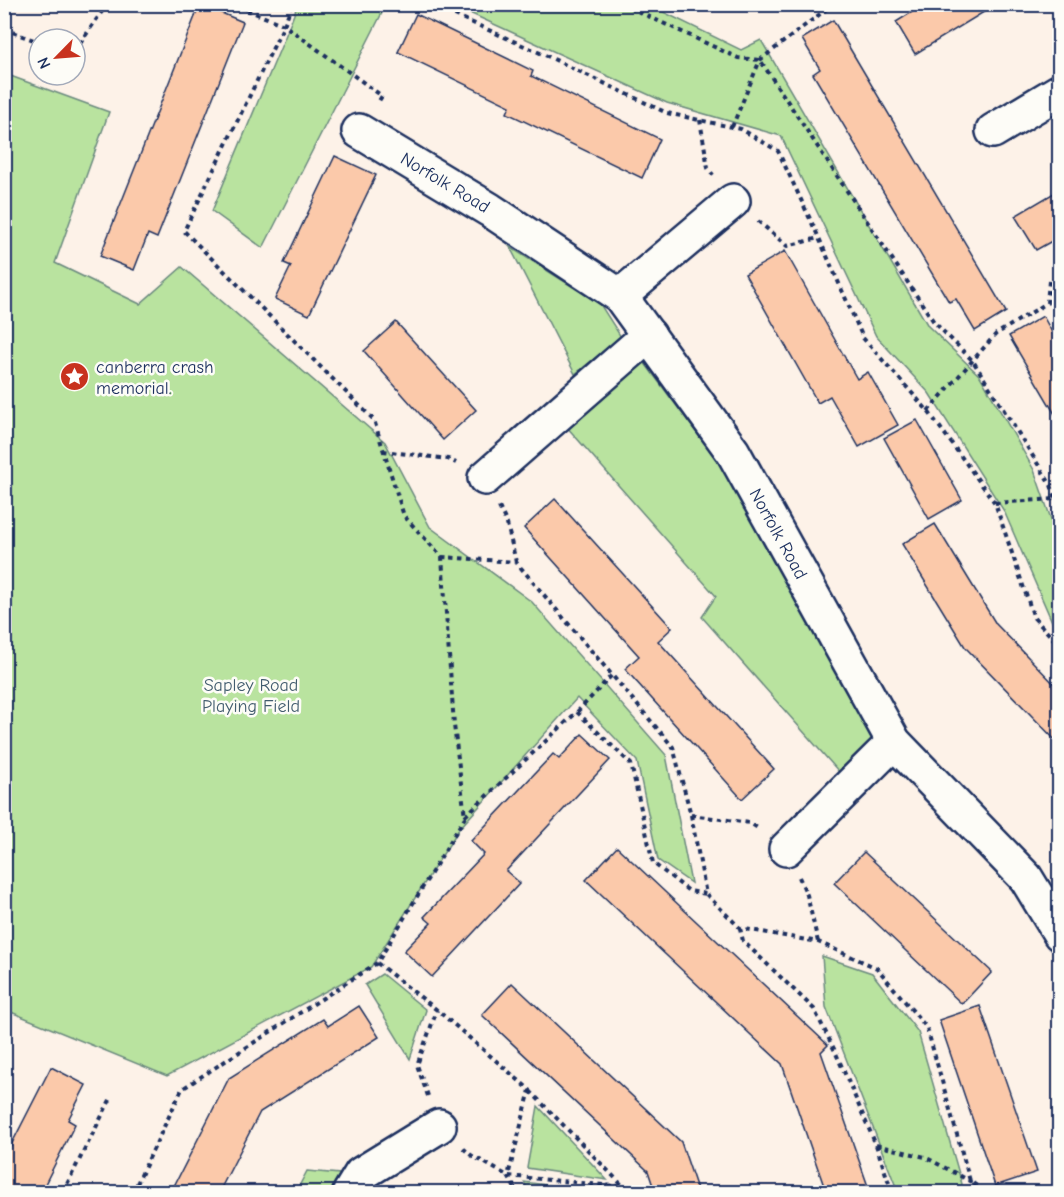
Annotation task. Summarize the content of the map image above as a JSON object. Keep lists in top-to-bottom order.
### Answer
{
  "streets": {
    "street": ["Norfolk Road"]
  },
  "parks": ["Sapley Road Playing Field"],
  "places": {
    "place": ["canberra crash memorial."]
  },
  "north": "bottom left"
}
